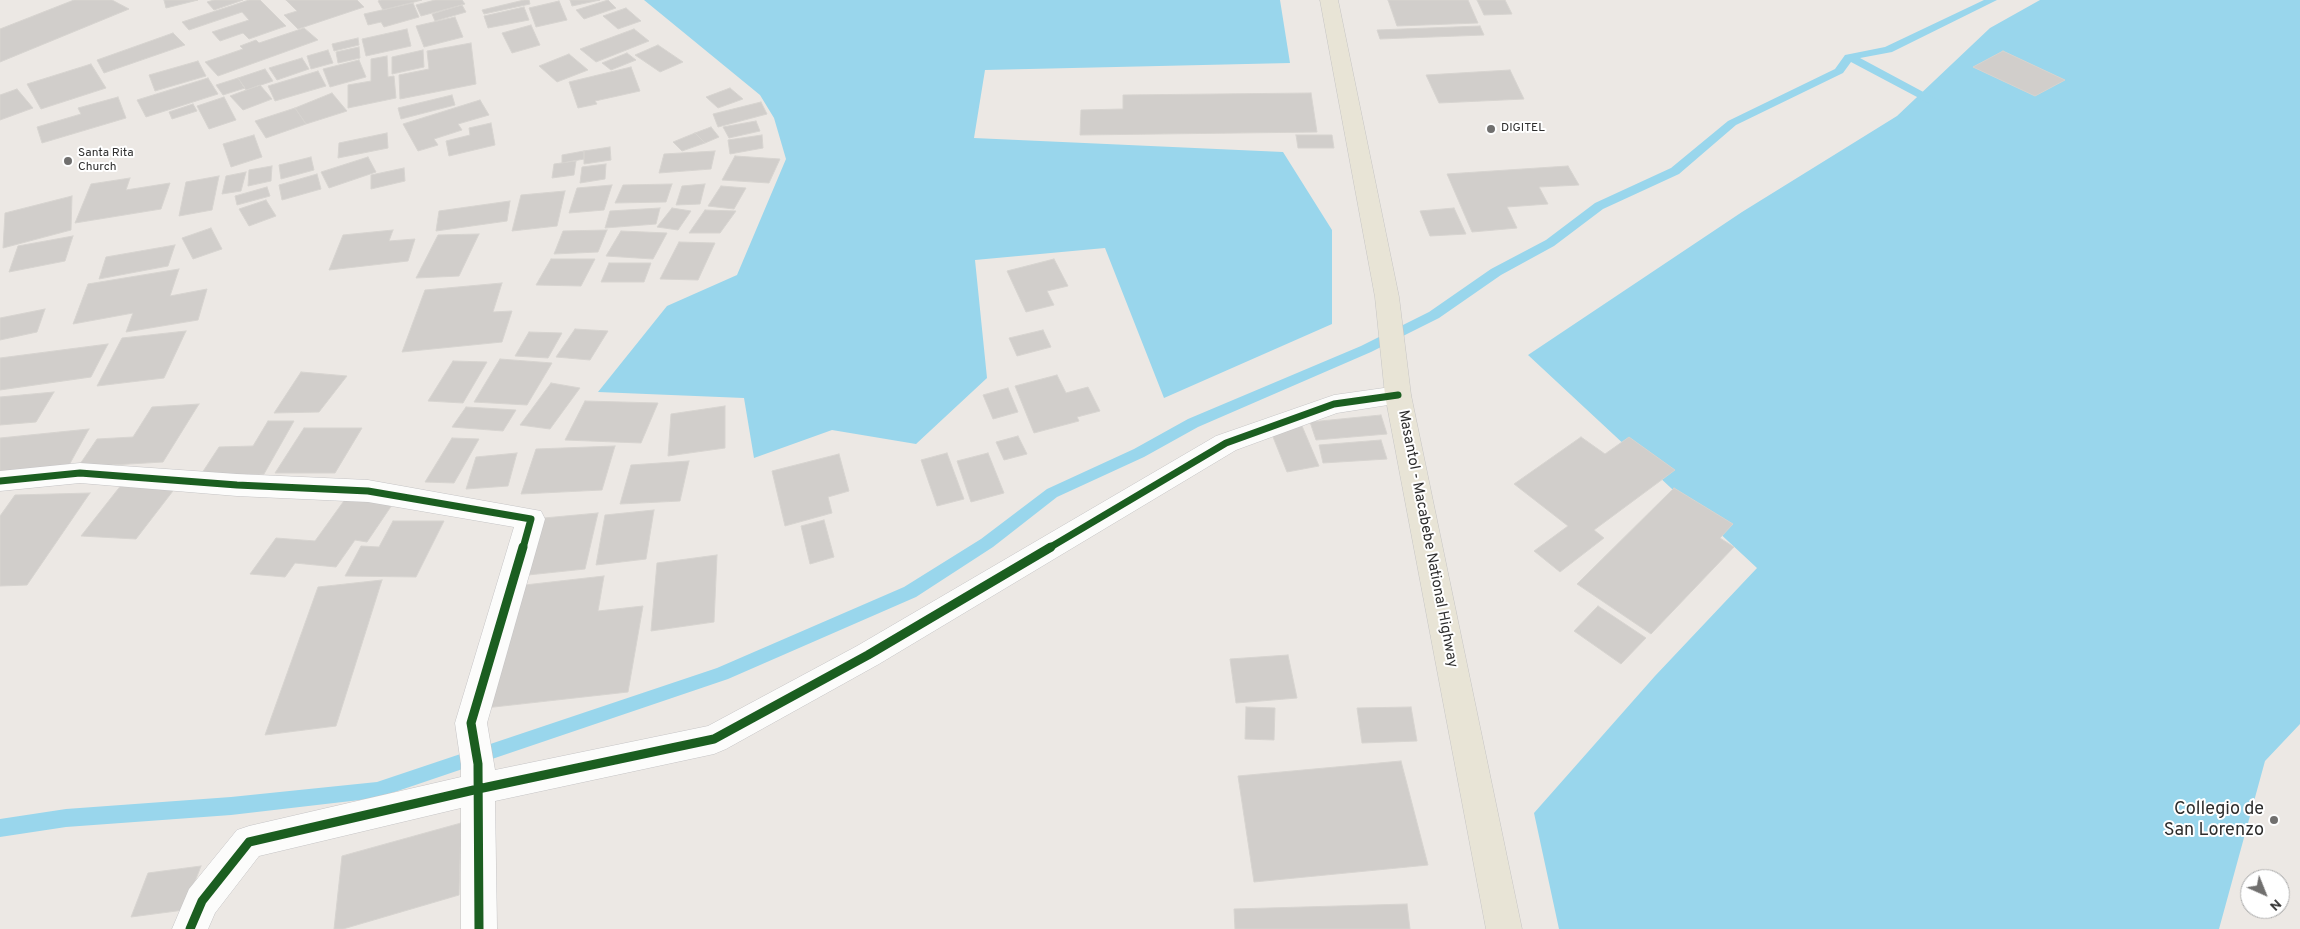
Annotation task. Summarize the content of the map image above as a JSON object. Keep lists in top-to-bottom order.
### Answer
{
  "streets": {
    "main road": ["Masantol - Macabebe National Highway"]
  },
  "places": ["DIGITEL", "Santa Rita Church", "Collegio de San Lorenzo"],
  "north": "bottom right"
}
